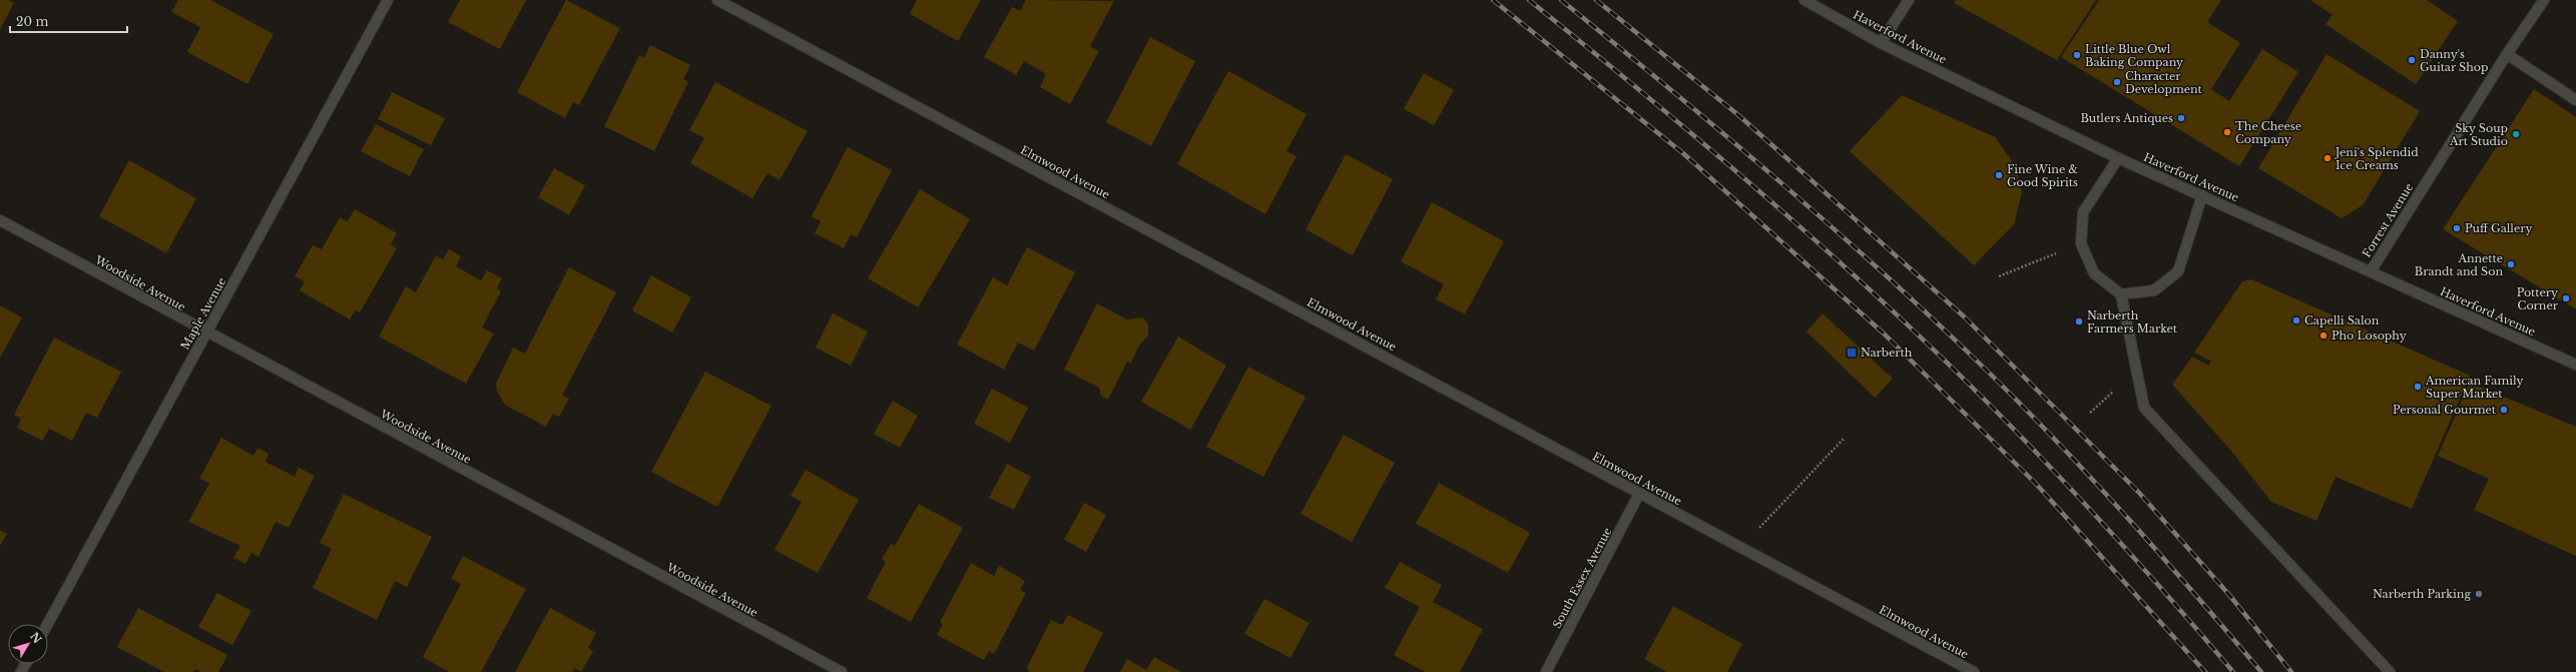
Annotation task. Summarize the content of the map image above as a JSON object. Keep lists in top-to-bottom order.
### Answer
{
  "streets": {
    "street": [
      "Haverford Avenue",
      "Elmwood Avenue",
      "Forrest Avenue",
      "Woodside Avenue",
      "Maple Avenue",
      "South Essex Avenue"
    ]
  },
  "crossings": [
    ["Haverford Avenue", "Forrest Avenue"],
    ["Elmwood Avenue", "South Essex Avenue"],
    ["Woodside Avenue", "Maple Avenue"]
  ],
  "places": {
    "other": [
      "Little Blue Owl Baking Company",
      "Danny's Guitar Shop",
      "Character Development",
      "Butlers Antiques",
      "The Cheese Company",
      "Sky Soup Art Studio",
      "Jeni's Splendid Ice Creams",
      "Fine Wine & Good Spirits",
      "Puff Gallery",
      "Annette Brandt and Son",
      "Pottery Corner",
      "Capelli Salon",
      "Narberth Farmers Market",
      "Pho Losophy",
      "American Family Super Market",
      "Personal Gourmet",
      "Narberth Parking"
    ],
    "transit": ["Narberth"]
  },
  "scale_bar": "20 m",
  "north": "top right"
}
